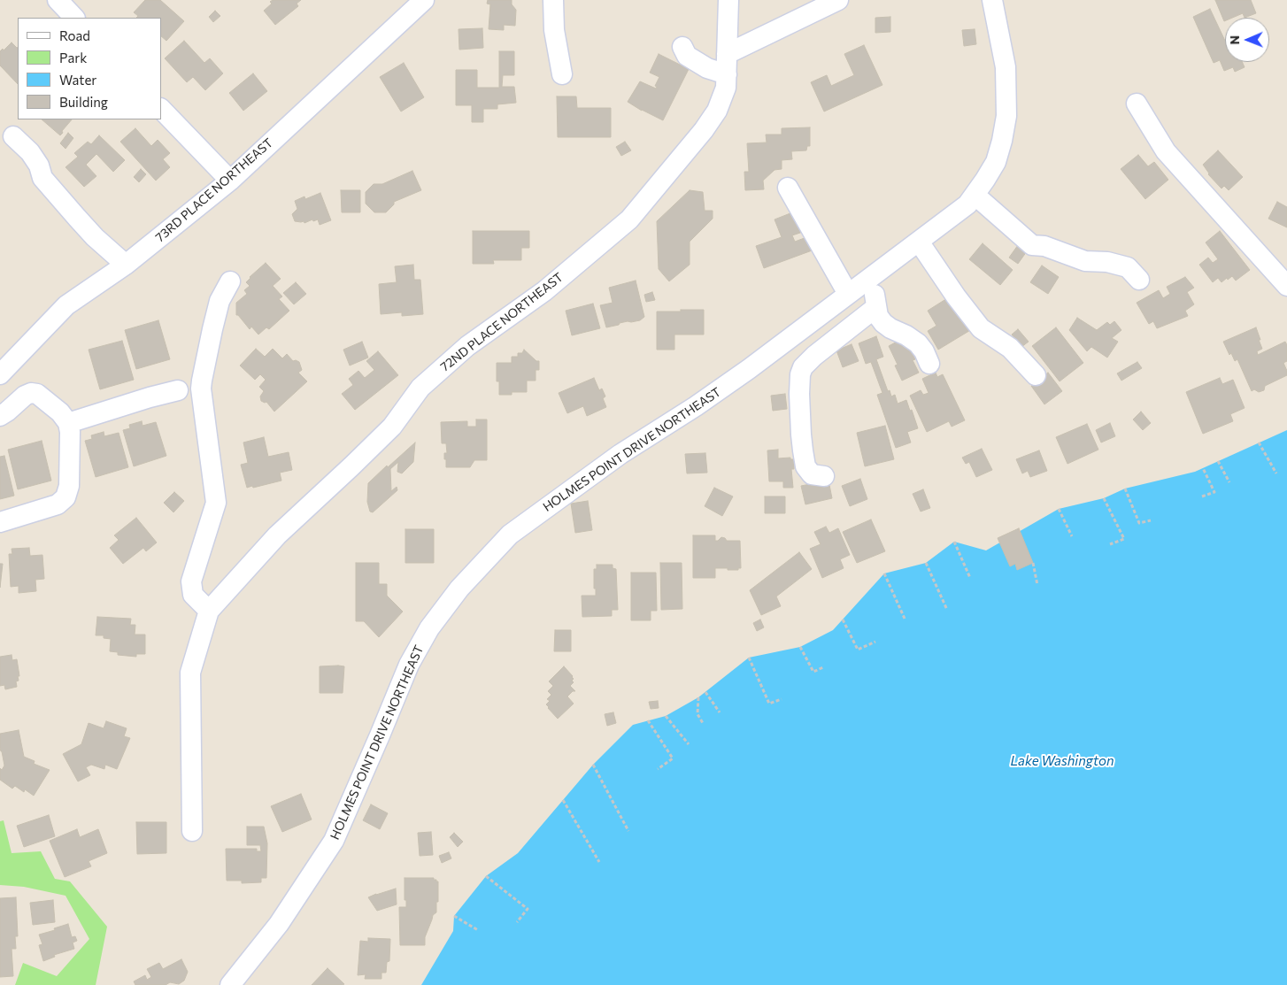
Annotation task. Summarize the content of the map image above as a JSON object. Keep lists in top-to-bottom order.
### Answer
{
  "streets": {
    "street": ["73RD PLACE NORTHEAST", "72ND PLACE NORTHEAST", "HOLMES POINT DRIVE NORTHEAST"]
  },
  "water": ["Lake Washington"],
  "legend": [
    "Road",
    "Park",
    "Water",
    "Building"
  ],
  "north": "left"
}
